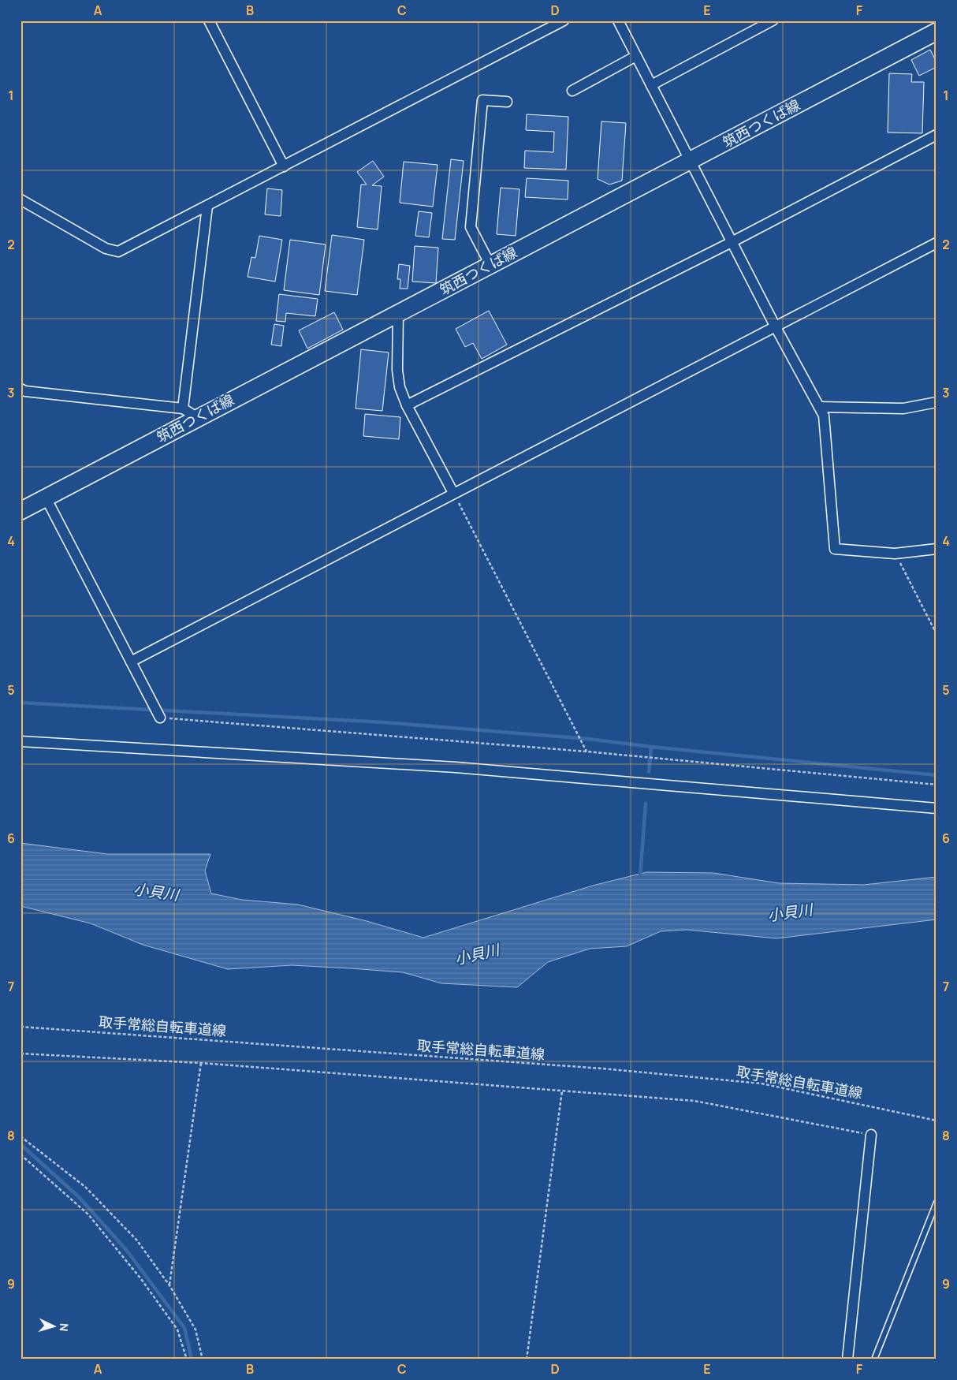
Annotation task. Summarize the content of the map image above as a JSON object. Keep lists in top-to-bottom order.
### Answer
{
  "streets": {
    "main road": ["筑西つくば線"],
    "path": ["取手常総自転車道線"]
  },
  "water": ["小貝川"],
  "north": "right",
  "grid": {
    "columns": [
      "A",
      "B",
      "C",
      "D",
      "E",
      "F"
    ],
    "rows": [
      "1",
      "2",
      "3",
      "4",
      "5",
      "6",
      "7",
      "8",
      "9"
    ]
  }
}
